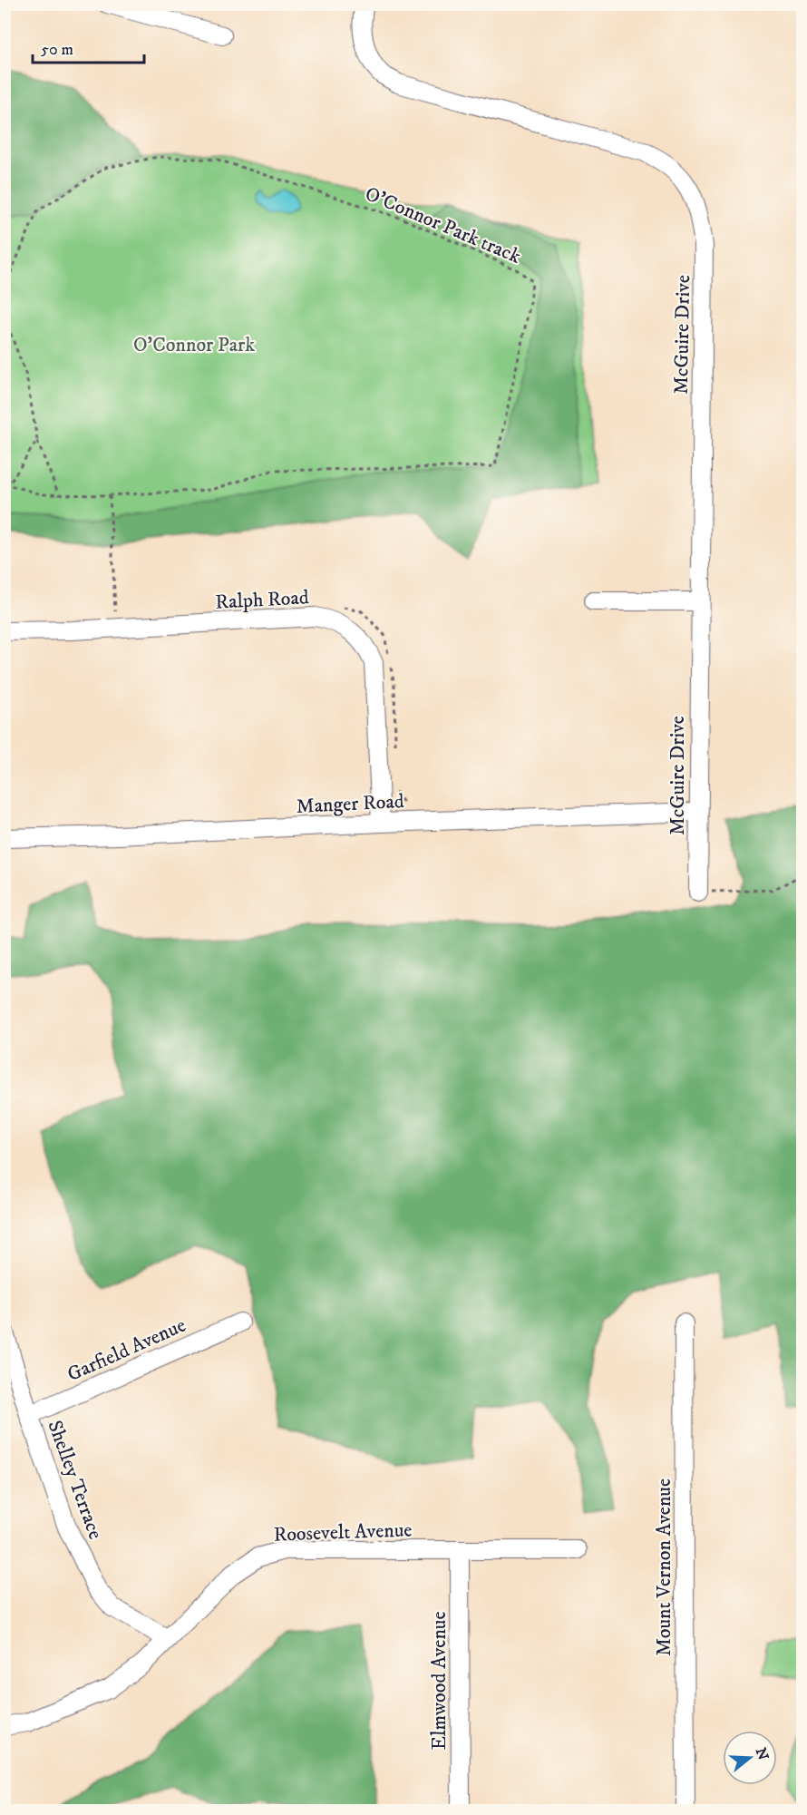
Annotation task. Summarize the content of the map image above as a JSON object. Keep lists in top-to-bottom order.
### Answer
{
  "streets": {
    "street": [
      "McGuire Drive",
      "Ralph Road",
      "Manger Road",
      "Garfield Avenue",
      "Shelley Terrace",
      "Roosevelt Avenue",
      "Mount Vernon Avenue",
      "Elmwood Avenue"
    ],
    "path": ["O'Connor Park track"]
  },
  "crossings": [
    ["McGuire Drive", "Manger Road"],
    ["Ralph Road", "Manger Road"],
    ["Garfield Avenue", "Shelley Terrace"],
    ["Shelley Terrace", "Roosevelt Avenue"],
    ["Roosevelt Avenue", "Elmwood Avenue"]
  ],
  "parks": ["O'Connor Park"],
  "scale_bar": "50 m",
  "north": "right"
}
